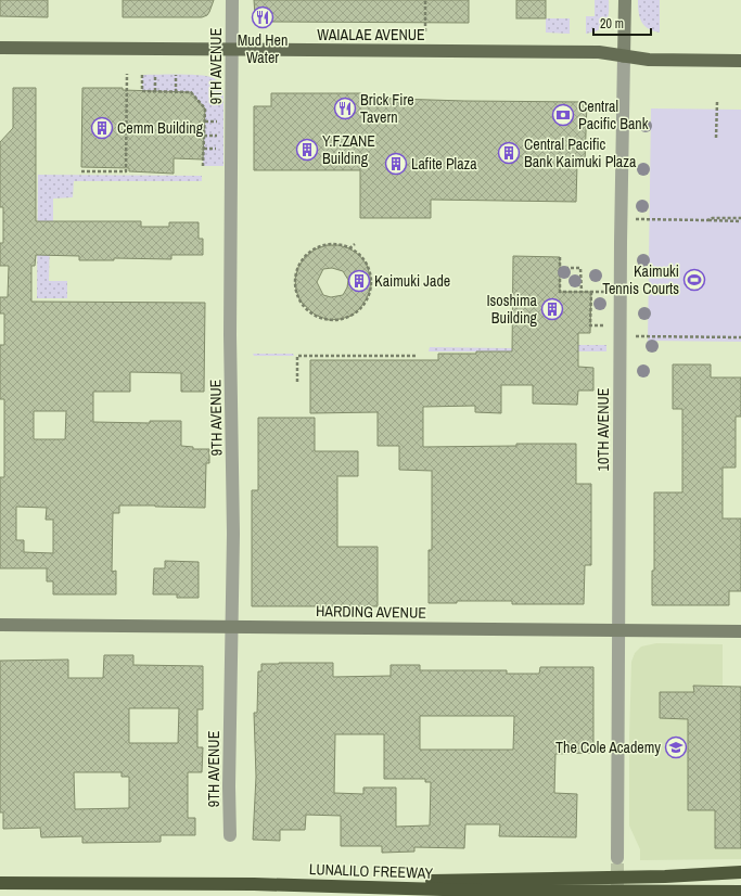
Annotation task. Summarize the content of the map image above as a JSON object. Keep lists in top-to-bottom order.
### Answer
{
  "streets": {
    "highway": ["LUNALILO FREEWAY"],
    "main road": ["WAIALAE AVENUE"],
    "street": ["9TH AVENUE", "10TH AVENUE", "HARDING AVENUE"]
  },
  "crossings": [
    ["WAIALAE AVENUE", "9TH AVENUE"],
    ["WAIALAE AVENUE", "10TH AVENUE"],
    ["9TH AVENUE", "HARDING AVENUE"],
    ["10TH AVENUE", "HARDING AVENUE"]
  ],
  "places": {
    "restaurant": ["Mud Hen Water", "Brick Fire Tavern"],
    "bank": ["Central Pacific Bank"],
    "building": [
      "Cemm Building",
      "Y.F.ZANE Building",
      "Central Pacific Bank Kaimuki Plaza",
      "Lafite Plaza",
      "Kaimuki Jade",
      "Isoshima Building"
    ],
    "sports": ["Kaimuki Tennis Courts"],
    "school or university": ["The Cole Academy"]
  },
  "scale_bar": "20 m"
}
